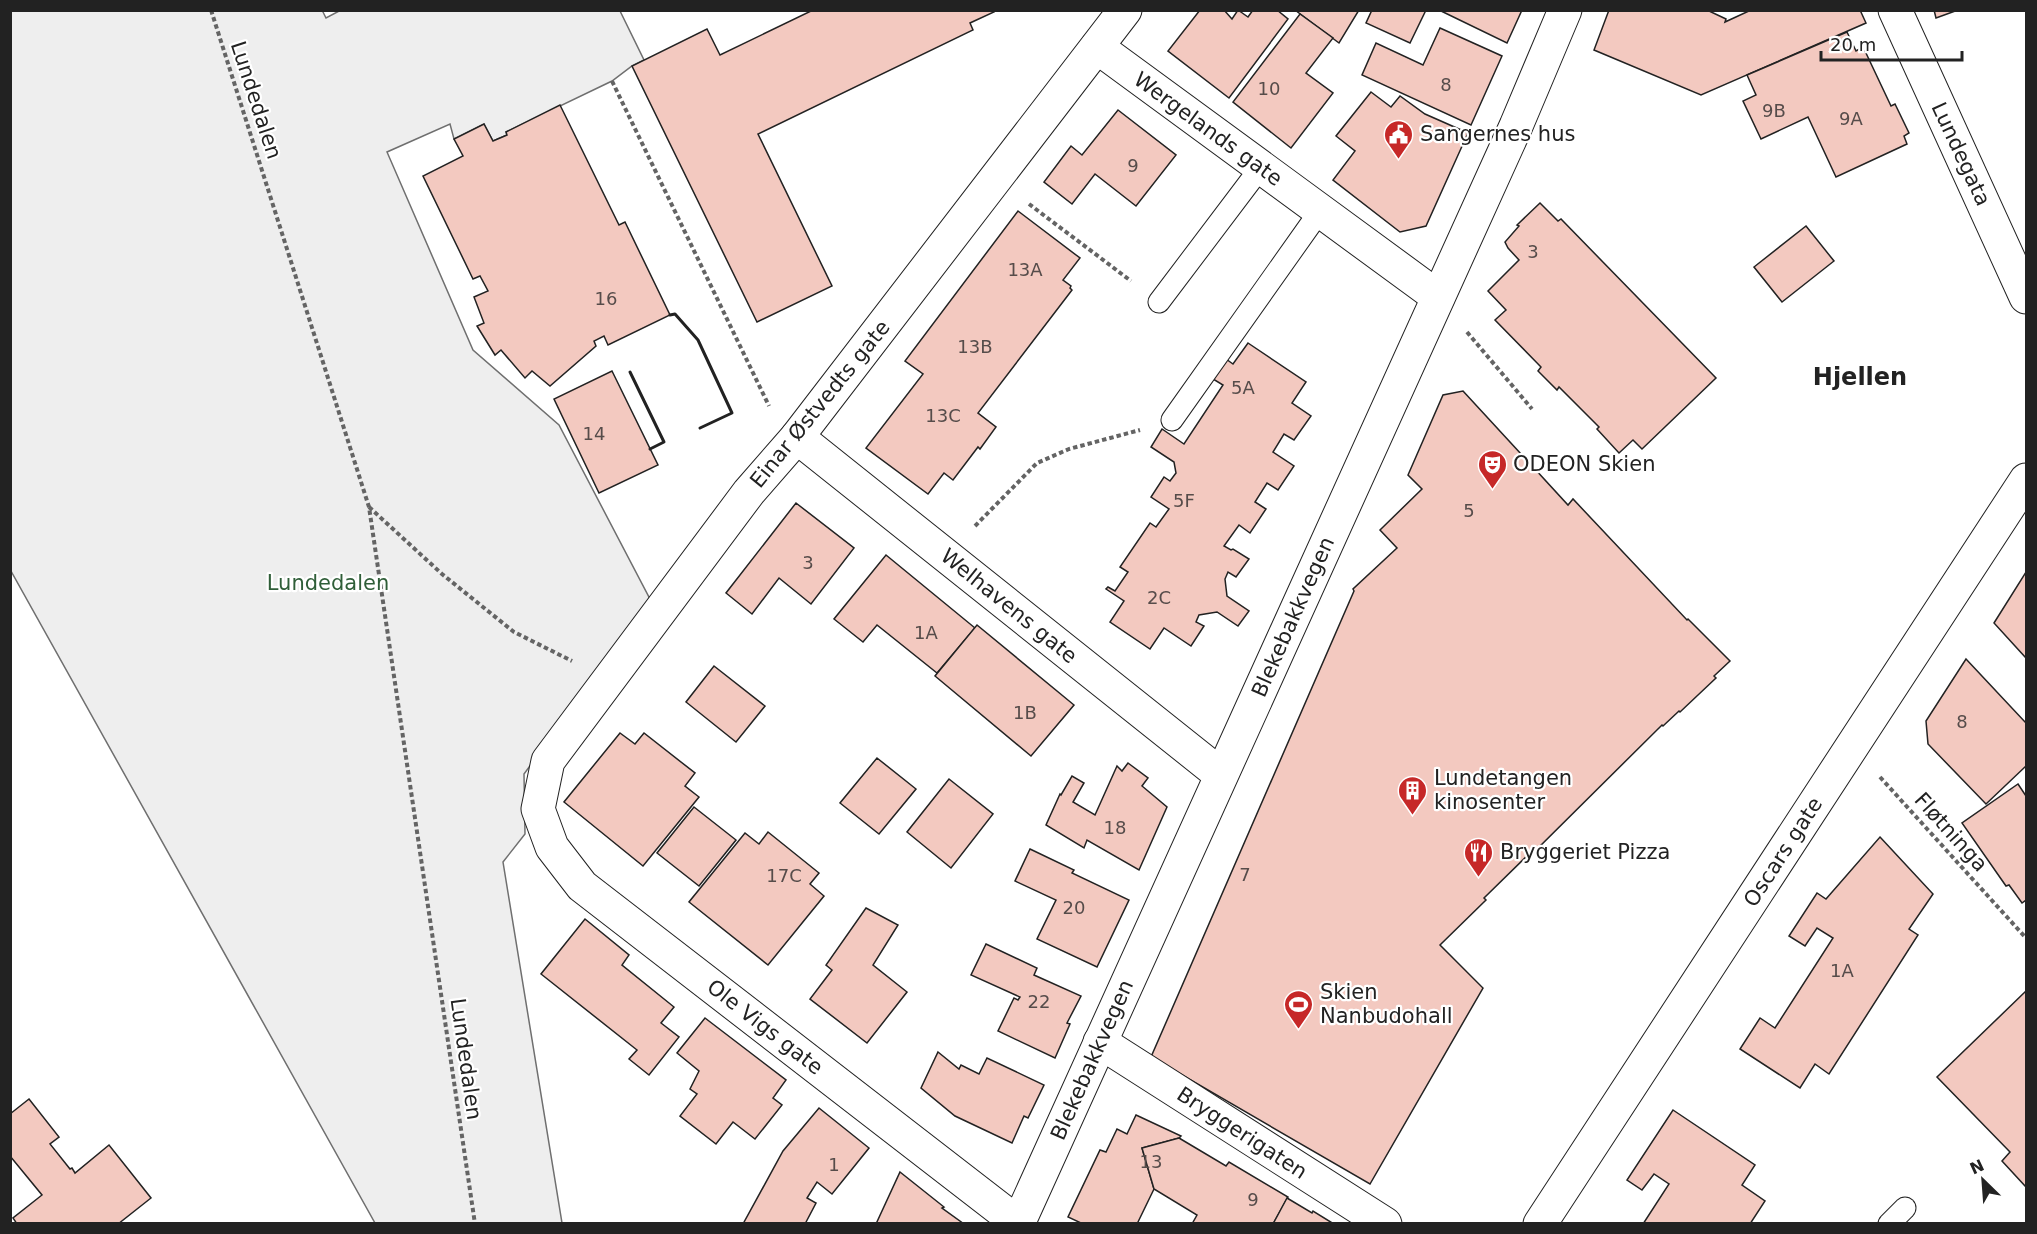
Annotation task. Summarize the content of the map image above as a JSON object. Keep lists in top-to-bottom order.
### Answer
{
  "streets": {
    "street": [
      "Wergelands gate",
      "Lundegata",
      "Einar Østvedts gate",
      "Welhavens gate",
      "Blekebakkvegen",
      "Oscars gate",
      "Ole Vigs gate",
      "Bryggerigaten"
    ],
    "path": ["Lundedalen", "Fløtninga"]
  },
  "crossings": [
    ["Lundedalen", "Einar Østvedts gate"],
    ["Wergelands gate", "Einar Østvedts gate"],
    ["Wergelands gate", "Blekebakkvegen"],
    ["Einar Østvedts gate", "Welhavens gate"],
    ["Einar Østvedts gate", "Ole Vigs gate"],
    ["Welhavens gate", "Blekebakkvegen"],
    ["Blekebakkvegen", "Ole Vigs gate"],
    ["Blekebakkvegen", "Bryggerigaten"],
    ["Fløtninga", "Oscars gate"]
  ],
  "districts": ["Hjellen"],
  "parks": ["Lundedalen"],
  "places": {
    "public building": ["Sangernes hus"],
    "theatre": ["ODEON Skien"],
    "building": ["Lundetangen kinosenter"],
    "restaurant": ["Bryggeriet Pizza"],
    "sports": ["Skien Nanbudohall"]
  },
  "house_numbers": [
    "8",
    "10",
    "9B",
    "9A",
    "9",
    "3",
    "13A",
    "16",
    "13B",
    "5A",
    "13C",
    "14",
    "5F",
    "5",
    "3",
    "2C",
    "1A",
    "1B",
    "8",
    "18",
    "7",
    "17C",
    "20",
    "1A",
    "22",
    "13",
    "1",
    "9"
  ],
  "scale_bar": "20 m",
  "north": "top left"
}
